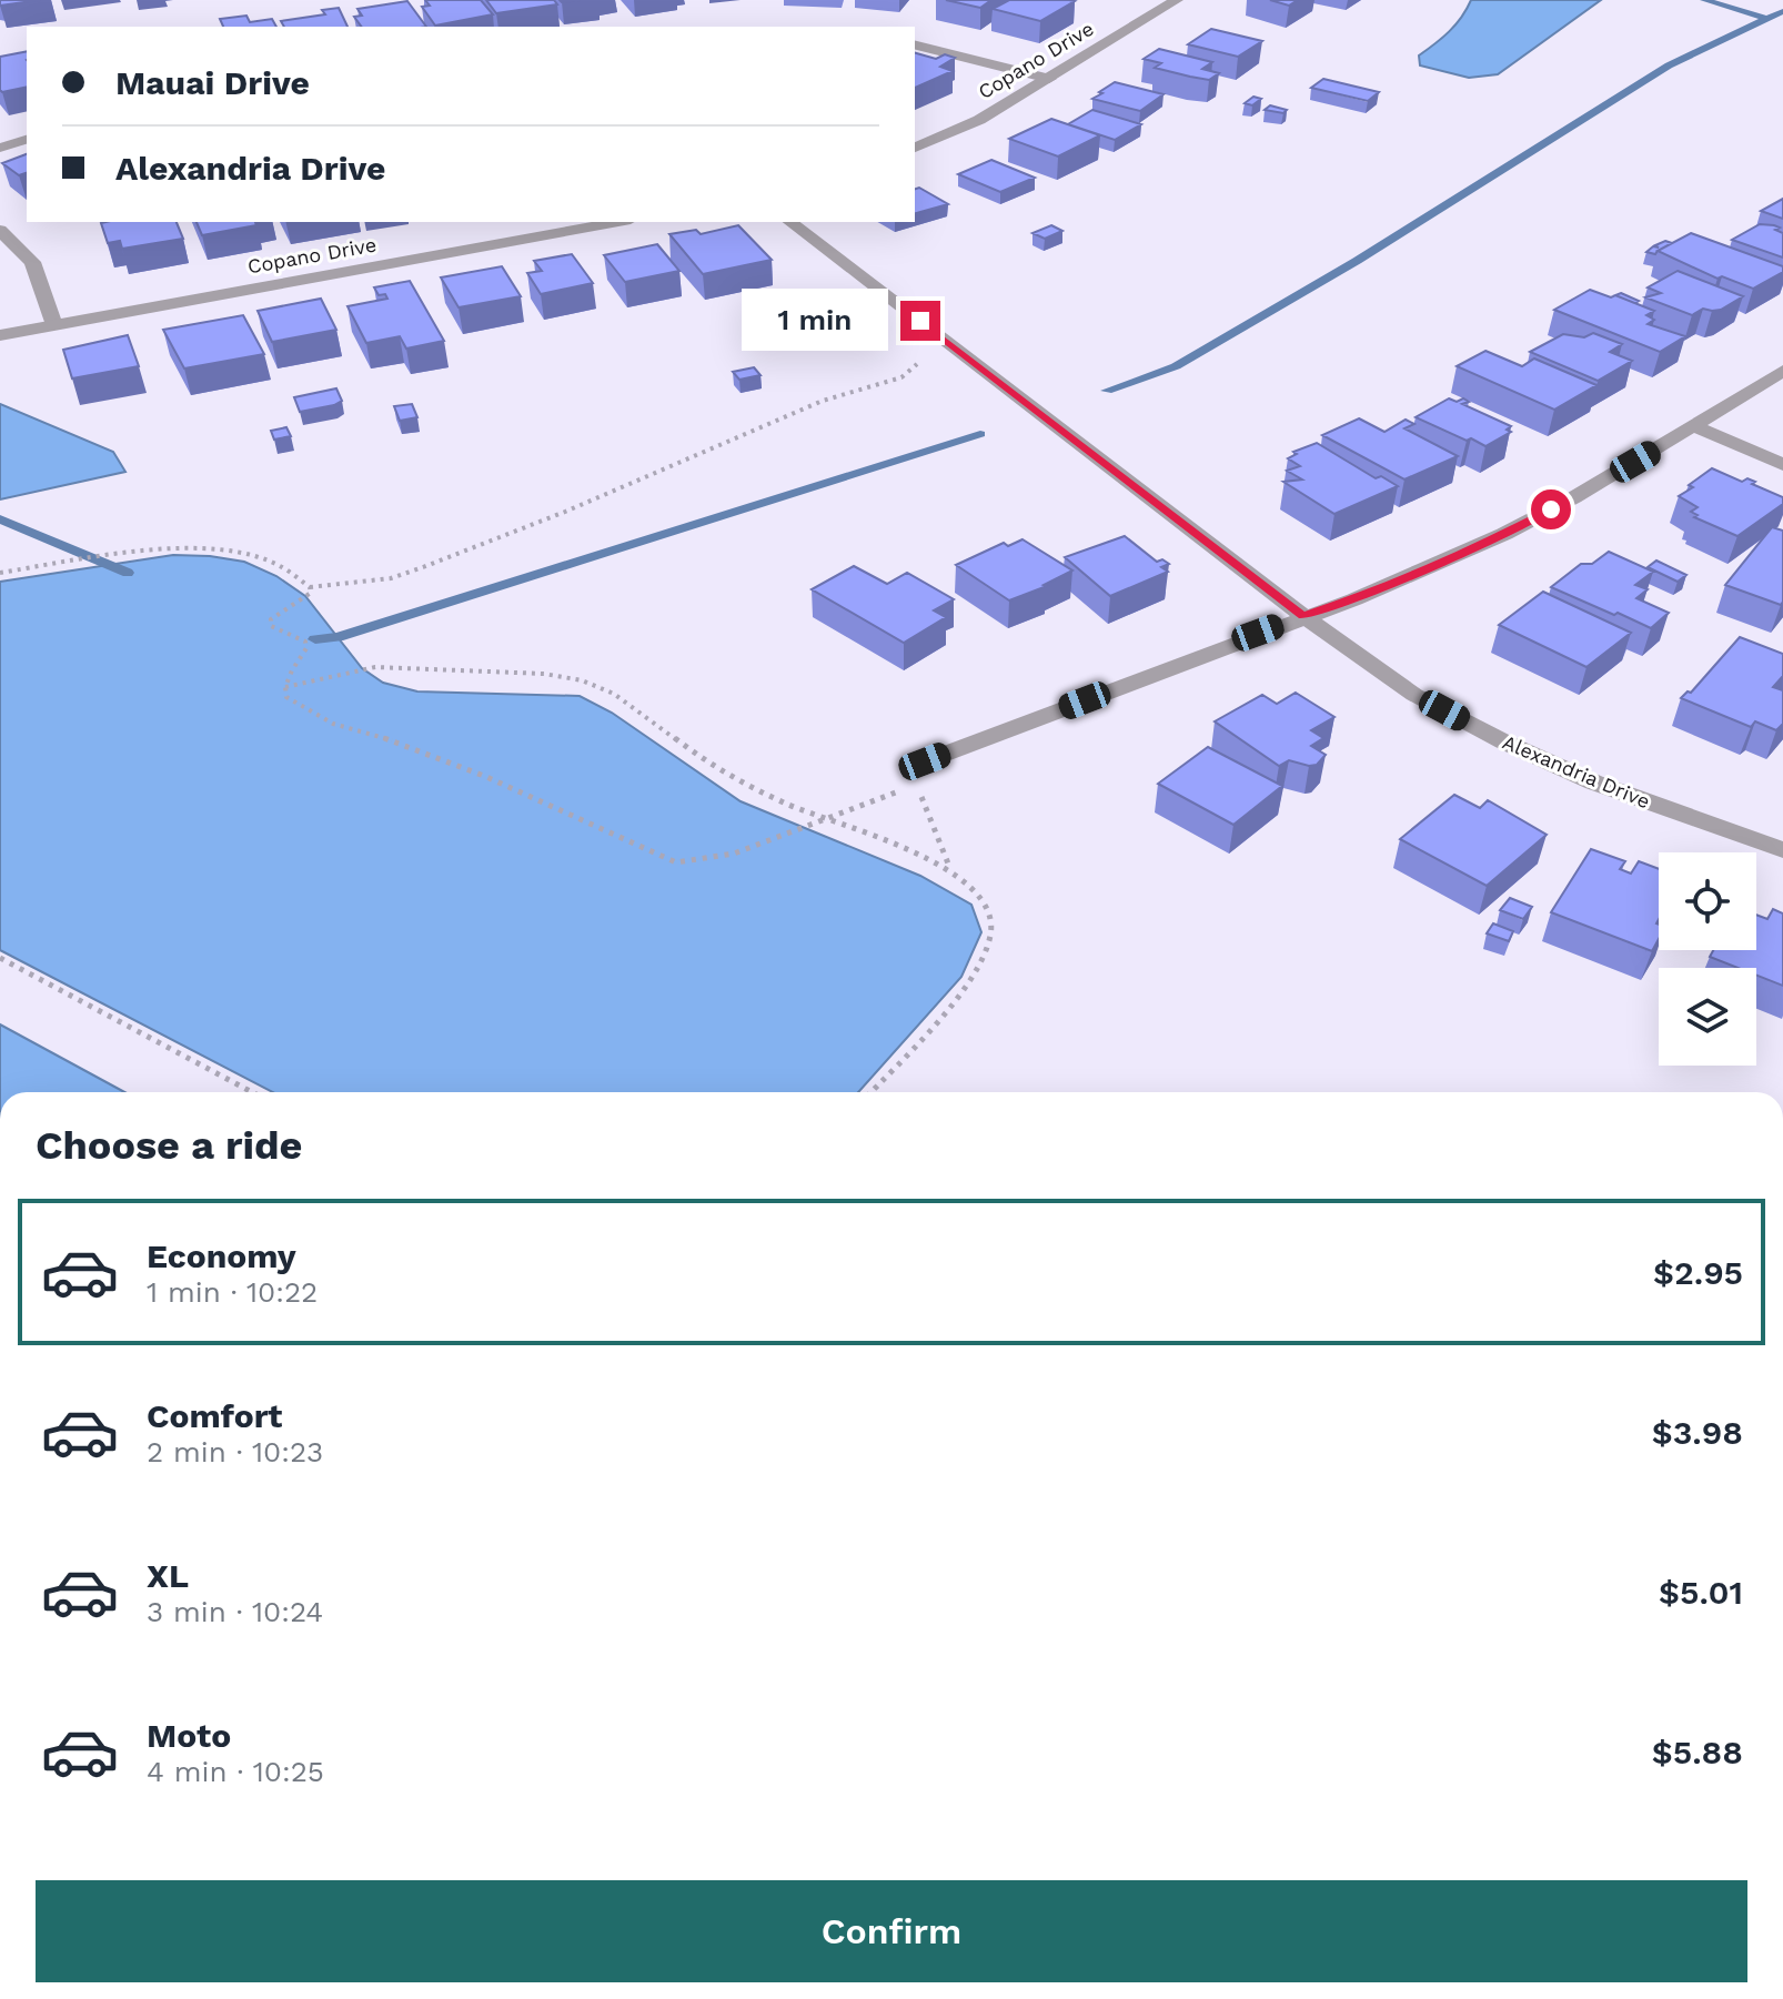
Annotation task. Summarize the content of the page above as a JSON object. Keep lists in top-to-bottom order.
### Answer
{
  "streets": {
    "street": ["Copano Drive", "Alexandria Drive"]
  },
  "page": {
    "banner": ["Mauai Drive", "Alexandria Drive"],
    "bubble": "1 min",
    "heading": "Choose a ride",
    "list": [
      {
        "name": "Economy",
        "note": "1 min · 10:22",
        "value": "$2.95"
      },
      {
        "name": "Comfort",
        "note": "2 min · 10:23",
        "value": "$3.98"
      },
      {
        "name": "XL",
        "note": "3 min · 10:24",
        "value": "$5.01"
      },
      {
        "name": "Moto",
        "note": "4 min · 10:25",
        "value": "$5.88"
      }
    ],
    "buttons": "Confirm"
  }
}
